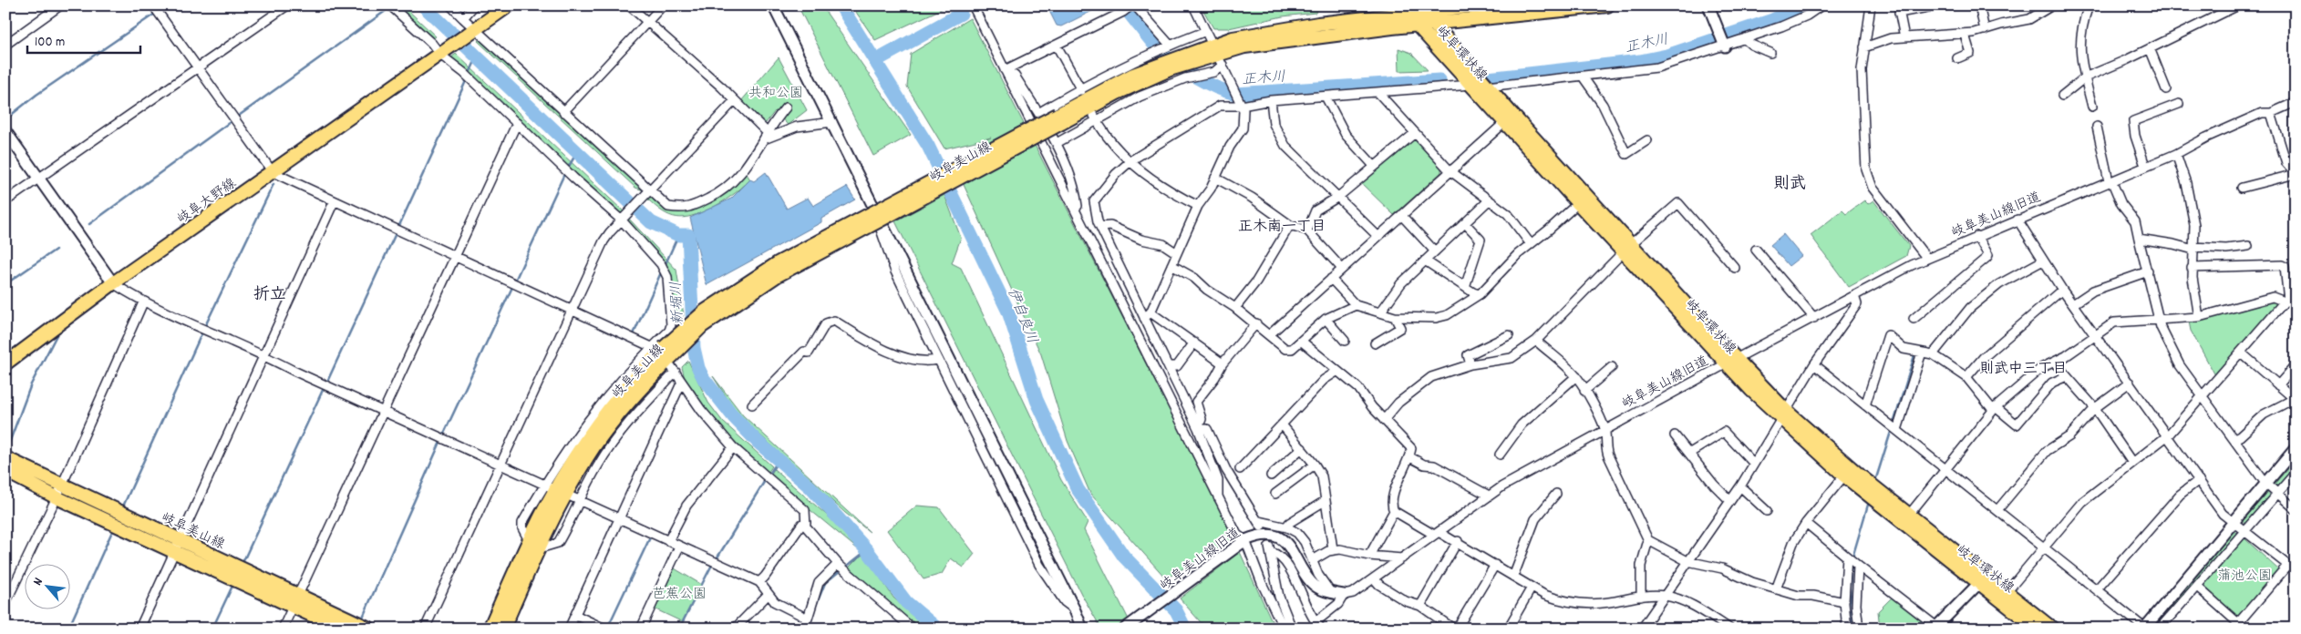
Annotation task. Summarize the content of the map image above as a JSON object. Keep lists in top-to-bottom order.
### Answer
{
  "streets": {
    "main road": ["岐阜環状線", "岐阜美山線", "岐阜大野線"],
    "street": ["岐阜美山線旧道"]
  },
  "crossings": [
    ["岐阜環状線", "岐阜美山線"],
    ["岐阜環状線", "岐阜美山線旧道"]
  ],
  "districts": [
    "則武",
    "正木南一丁目",
    "折立",
    "則武中三丁目"
  ],
  "water": ["正木川", "新堀川", "伊自良川"],
  "parks": ["共和公園", "蒲池公園", "芭蕉公園"],
  "scale_bar": "100 m",
  "north": "top left"
}
